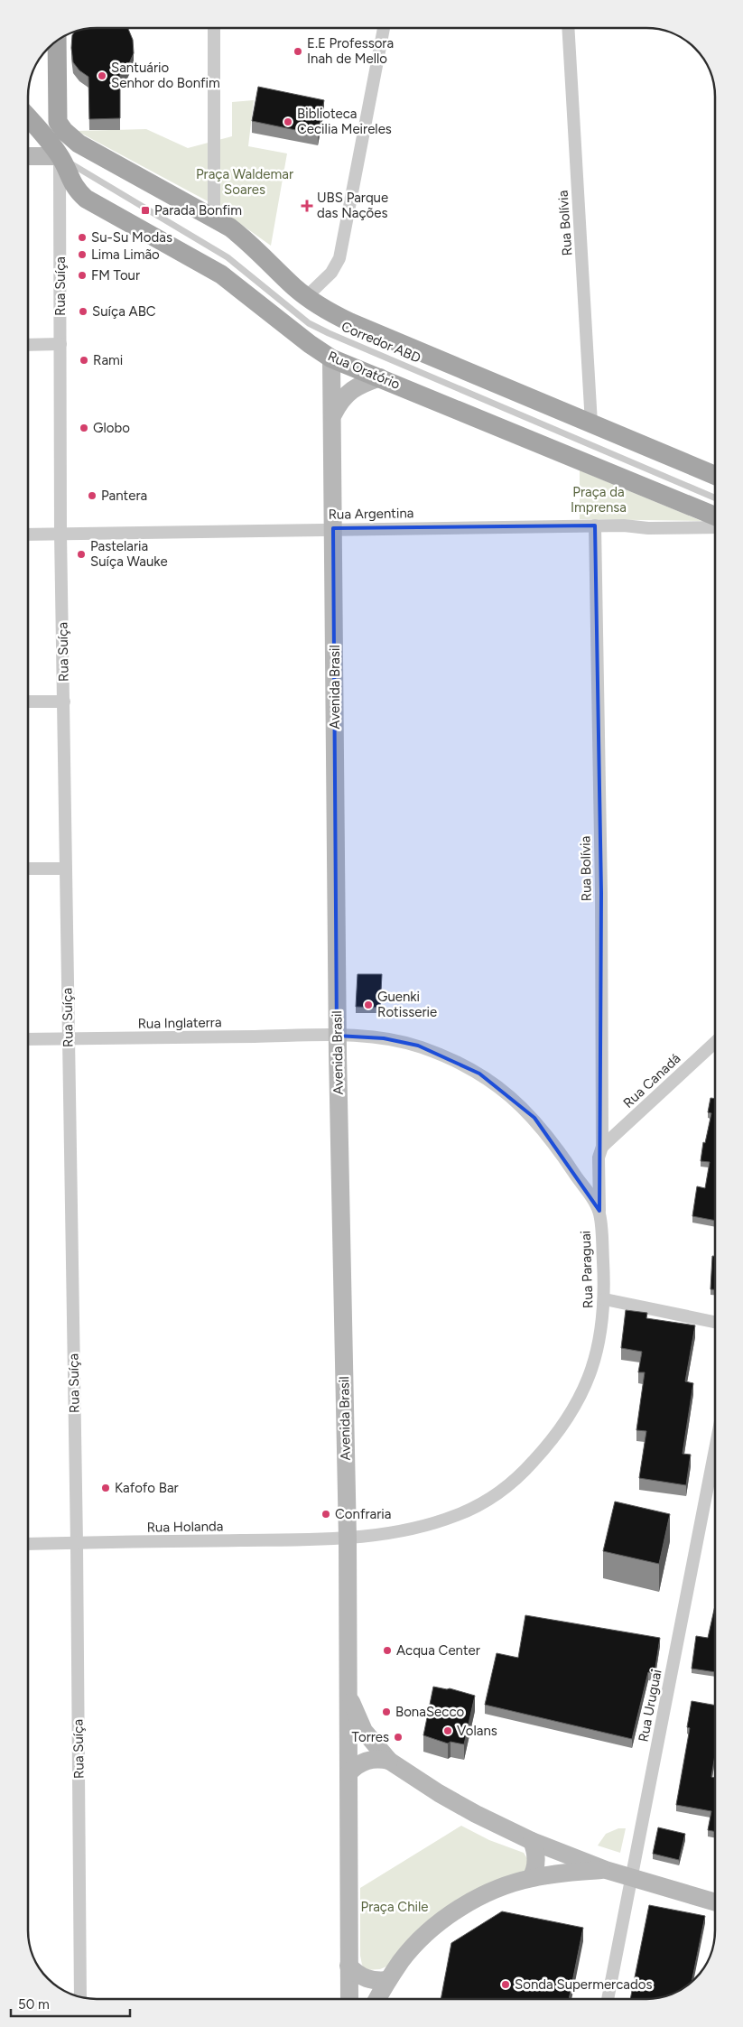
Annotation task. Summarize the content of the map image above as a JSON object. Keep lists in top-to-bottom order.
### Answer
{
  "streets": {
    "main road": ["Rua Suíça", "Rua Oratório"],
    "street": [
      "Rua Bolívia",
      "Rua Argentina",
      "Avenida Brasil",
      "Rua Inglaterra",
      "Rua Canadá",
      "Rua Paraguai",
      "Rua Holanda",
      "Rua Uruguai"
    ],
    "lane": ["Corredor ABD"]
  },
  "crossings": [
    ["Rua Bolívia", "Rua Argentina"],
    ["Rua Bolívia", "Rua Canadá"],
    ["Rua Bolívia", "Rua Paraguai"],
    ["Rua Suíça", "Corredor ABD"],
    ["Rua Suíça", "Rua Oratório"],
    ["Rua Suíça", "Rua Argentina"],
    ["Rua Suíça", "Rua Inglaterra"],
    ["Rua Suíça", "Rua Holanda"],
    ["Corredor ABD", "Rua Oratório"],
    ["Rua Oratório", "Avenida Brasil"],
    ["Rua Argentina", "Avenida Brasil"],
    ["Avenida Brasil", "Rua Inglaterra"],
    ["Avenida Brasil", "Rua Paraguai"],
    ["Avenida Brasil", "Rua Holanda"],
    ["Rua Inglaterra", "Rua Paraguai"],
    ["Rua Paraguai", "Rua Holanda"]
  ],
  "parks": ["Praça Waldemar Soares", "Praça da Imprensa", "Praça Chile"],
  "places": {
    "other": [
      "E.E Professora Inah de Mello",
      "Santuário Senhor do Bonfim",
      "Biblioteca Cecilia Meireles",
      "Su-Su Modas",
      "Lima Limão",
      "FM Tour",
      "Suíça ABC",
      "Rami",
      "Globo",
      "Pantera",
      "Pastelaria Suíça Wauke",
      "Guenki Rotisserie",
      "Kafofo Bar",
      "Confraria",
      "Acqua Center",
      "BonaSecco",
      "Volans",
      "Torres",
      "Sonda Supermercados"
    ],
    "health": ["UBS Parque das Nações"],
    "transit": ["Parada Bonfim"]
  },
  "scale_bar": "50 m"
}
